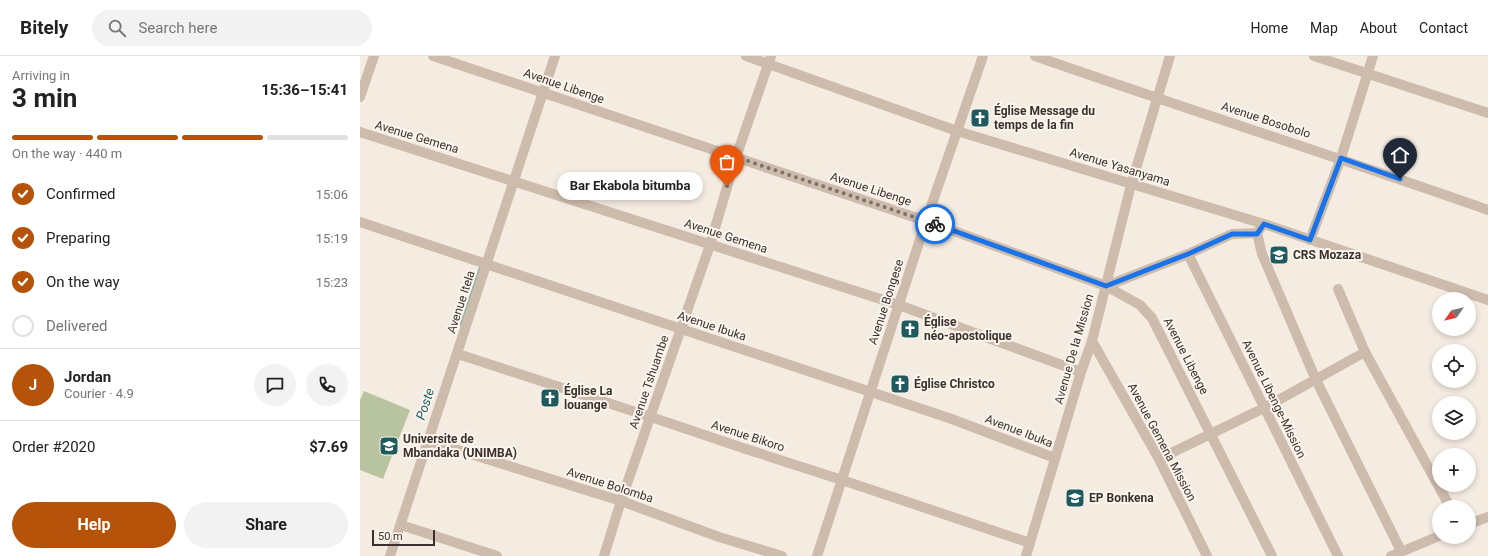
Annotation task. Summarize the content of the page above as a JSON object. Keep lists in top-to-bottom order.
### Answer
{
  "streets": {
    "street": [
      "Avenue Libenge",
      "Avenue Bosobolo",
      "Avenue Gemena",
      "Avenue Yasanyama",
      "Avenue Itela",
      "Avenue Bongese",
      "Avenue Ibuka",
      "Avenue De la Mission",
      "Avenue Tshuambe",
      "Avenue Libenge-Mission",
      "Avenue Bikoro",
      "Avenue Gemena Mission",
      "Avenue Bolomba"
    ]
  },
  "crossings": [
    ["Avenue Libenge", "Avenue Itela"],
    ["Avenue Libenge", "Avenue Bongese"],
    ["Avenue Libenge", "Avenue De la Mission"],
    ["Avenue Libenge", "Avenue Tshuambe"],
    ["Avenue Bosobolo", "Avenue De la Mission"],
    ["Avenue Gemena", "Avenue Itela"],
    ["Avenue Gemena", "Avenue Bongese"],
    ["Avenue Gemena", "Avenue De la Mission"],
    ["Avenue Gemena", "Avenue Tshuambe"],
    ["Avenue Yasanyama", "Avenue Bongese"],
    ["Avenue Yasanyama", "Avenue De la Mission"],
    ["Avenue Yasanyama", "Avenue Tshuambe"],
    ["Avenue Itela", "Avenue Ibuka"],
    ["Avenue Itela", "Avenue Bikoro"],
    ["Avenue Itela", "Avenue Bolomba"],
    ["Avenue Bongese", "Avenue Ibuka"],
    ["Avenue Bongese", "Avenue Bikoro"],
    ["Avenue Ibuka", "Avenue De la Mission"],
    ["Avenue Ibuka", "Avenue Tshuambe"],
    ["Avenue De la Mission", "Avenue Bikoro"],
    ["Avenue De la Mission", "Avenue Gemena Mission"],
    ["Avenue Tshuambe", "Avenue Bikoro"],
    ["Avenue Tshuambe", "Avenue Bolomba"]
  ],
  "water": ["Poste"],
  "places": {
    "church": [
      "Église Message du temps de la fin",
      "Église néo-apostolique",
      "Église Christco",
      "Église La louange"
    ],
    "other": ["Bar Ekabola bitumba"],
    "school or university": ["CRS Mozaza", "Universite de Mbandaka (UNIMBA)", "EP Bonkena"]
  },
  "scale_bar": "50 m",
  "north": "bottom left",
  "page": {
    "header": "Bitely",
    "search": "Search here",
    "nav": [
      "Home",
      "Map",
      "About",
      "Contact"
    ],
    "heading": ["3 min", "Arriving in", "15:36–15:41"],
    "panel": [
      "Jordan",
      "Courier · 4.9",
      "Order #2020",
      "$7.69"
    ],
    "bar": "On the way · 440 m",
    "list": [
      ["Confirmed", "15:06"],
      ["Preparing", "15:19"],
      ["On the way", "15:23"],
      "Delivered"
    ],
    "bubble": "Bar Ekabola bitumba",
    "map_buttons": ["+", "−"],
    "round": "J",
    "buttons": ["Help", "Share"],
    "scale": "50 m"
  }
}
